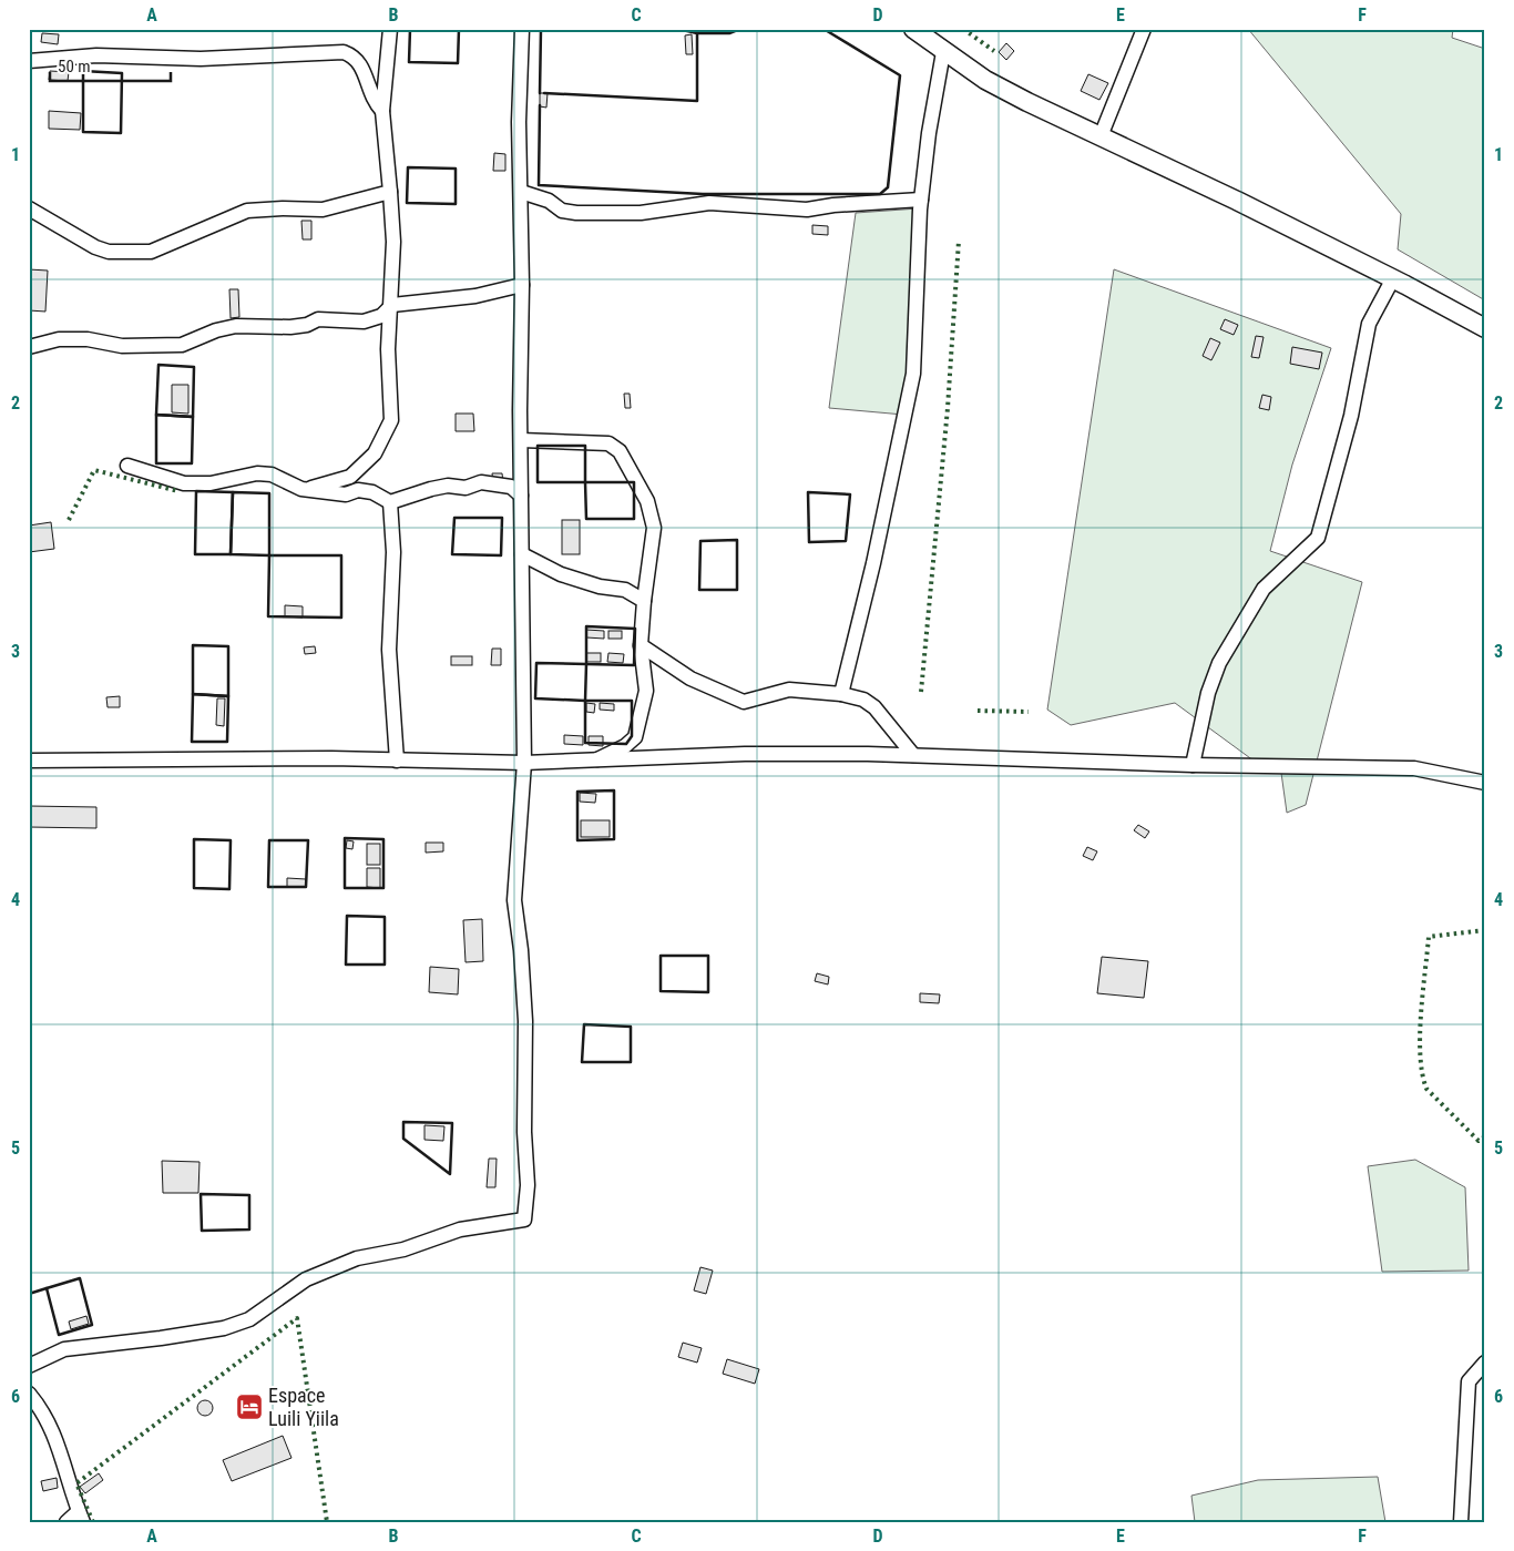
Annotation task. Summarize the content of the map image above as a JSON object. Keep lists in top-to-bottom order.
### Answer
{
  "places": {
    "hotel": ["Espace Luili Yiila"]
  },
  "scale_bar": "50 m",
  "grid": {
    "columns": [
      "A",
      "B",
      "C",
      "D",
      "E",
      "F"
    ],
    "rows": [
      "1",
      "2",
      "3",
      "4",
      "5",
      "6"
    ]
  }
}
